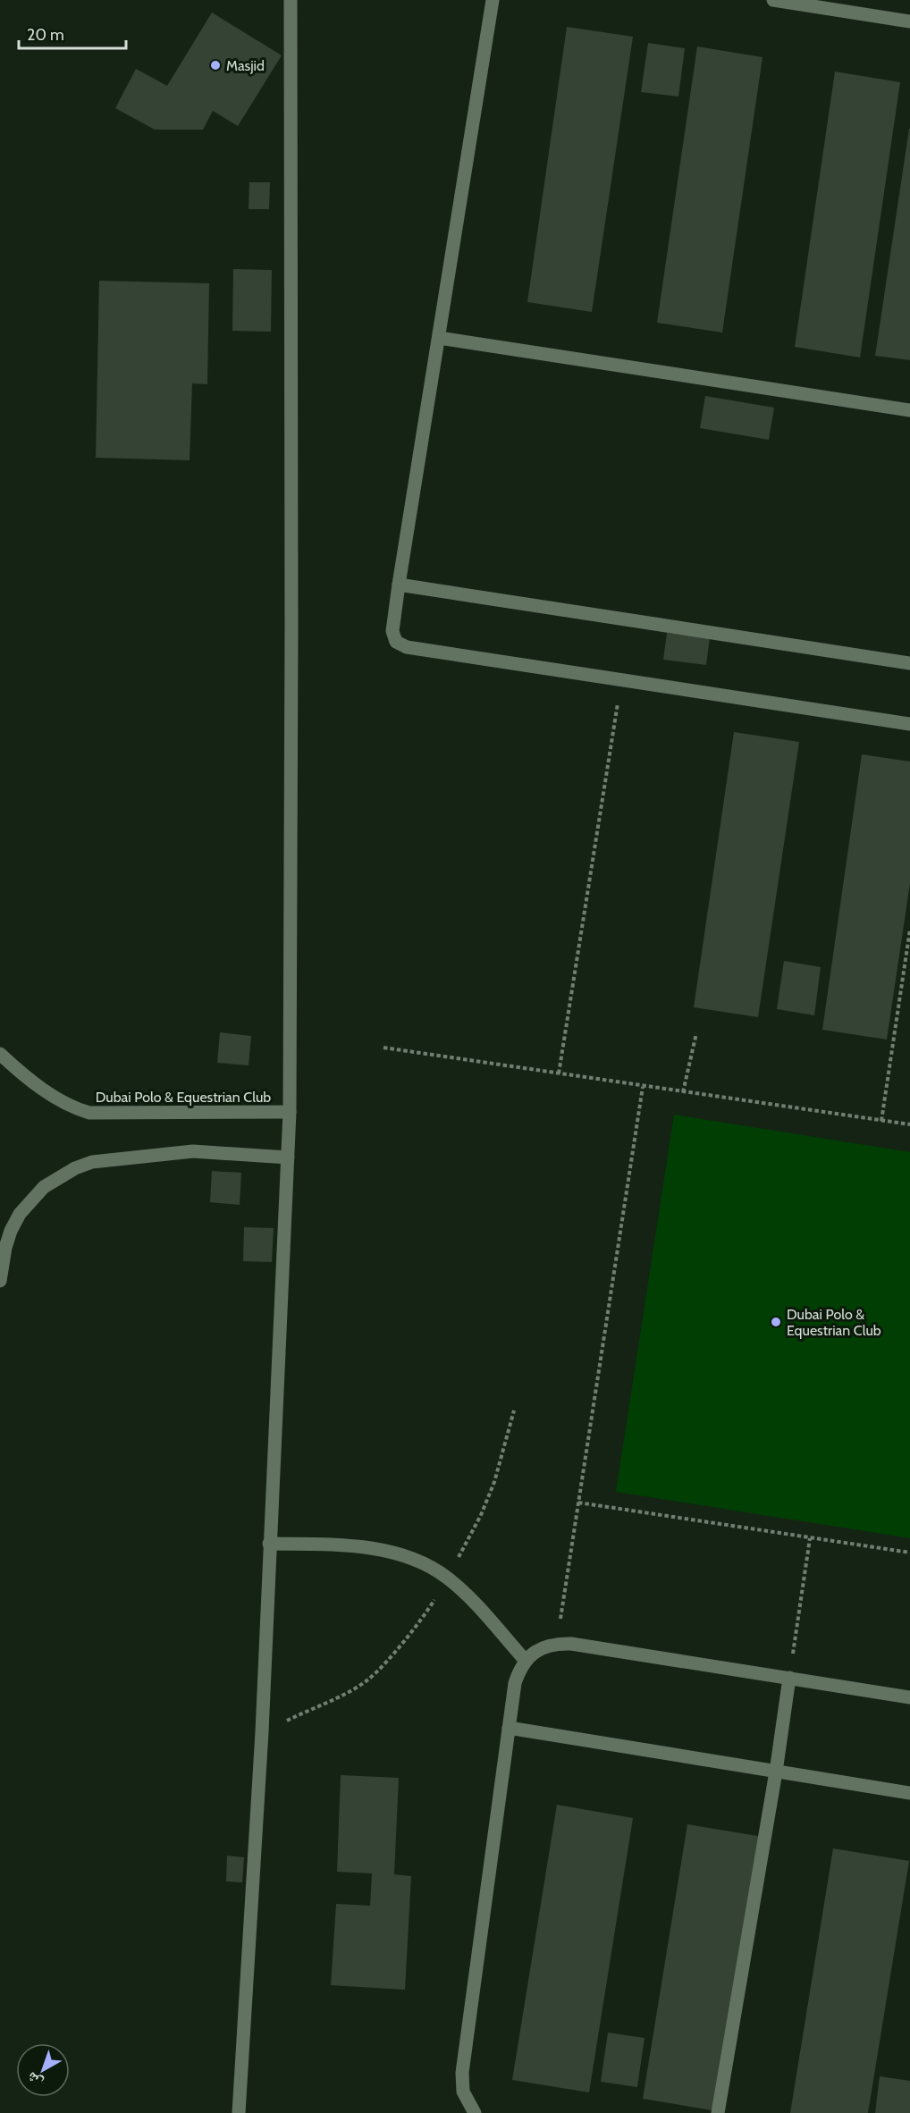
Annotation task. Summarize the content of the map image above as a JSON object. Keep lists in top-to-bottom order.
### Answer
{
  "streets": {
    "lane": ["Dubai Polo & Equestrian Club"]
  },
  "places": ["Masjid", "Dubai Polo & Equestrian Club"],
  "scale_bar": "20 m",
  "north": "bottom left"
}
